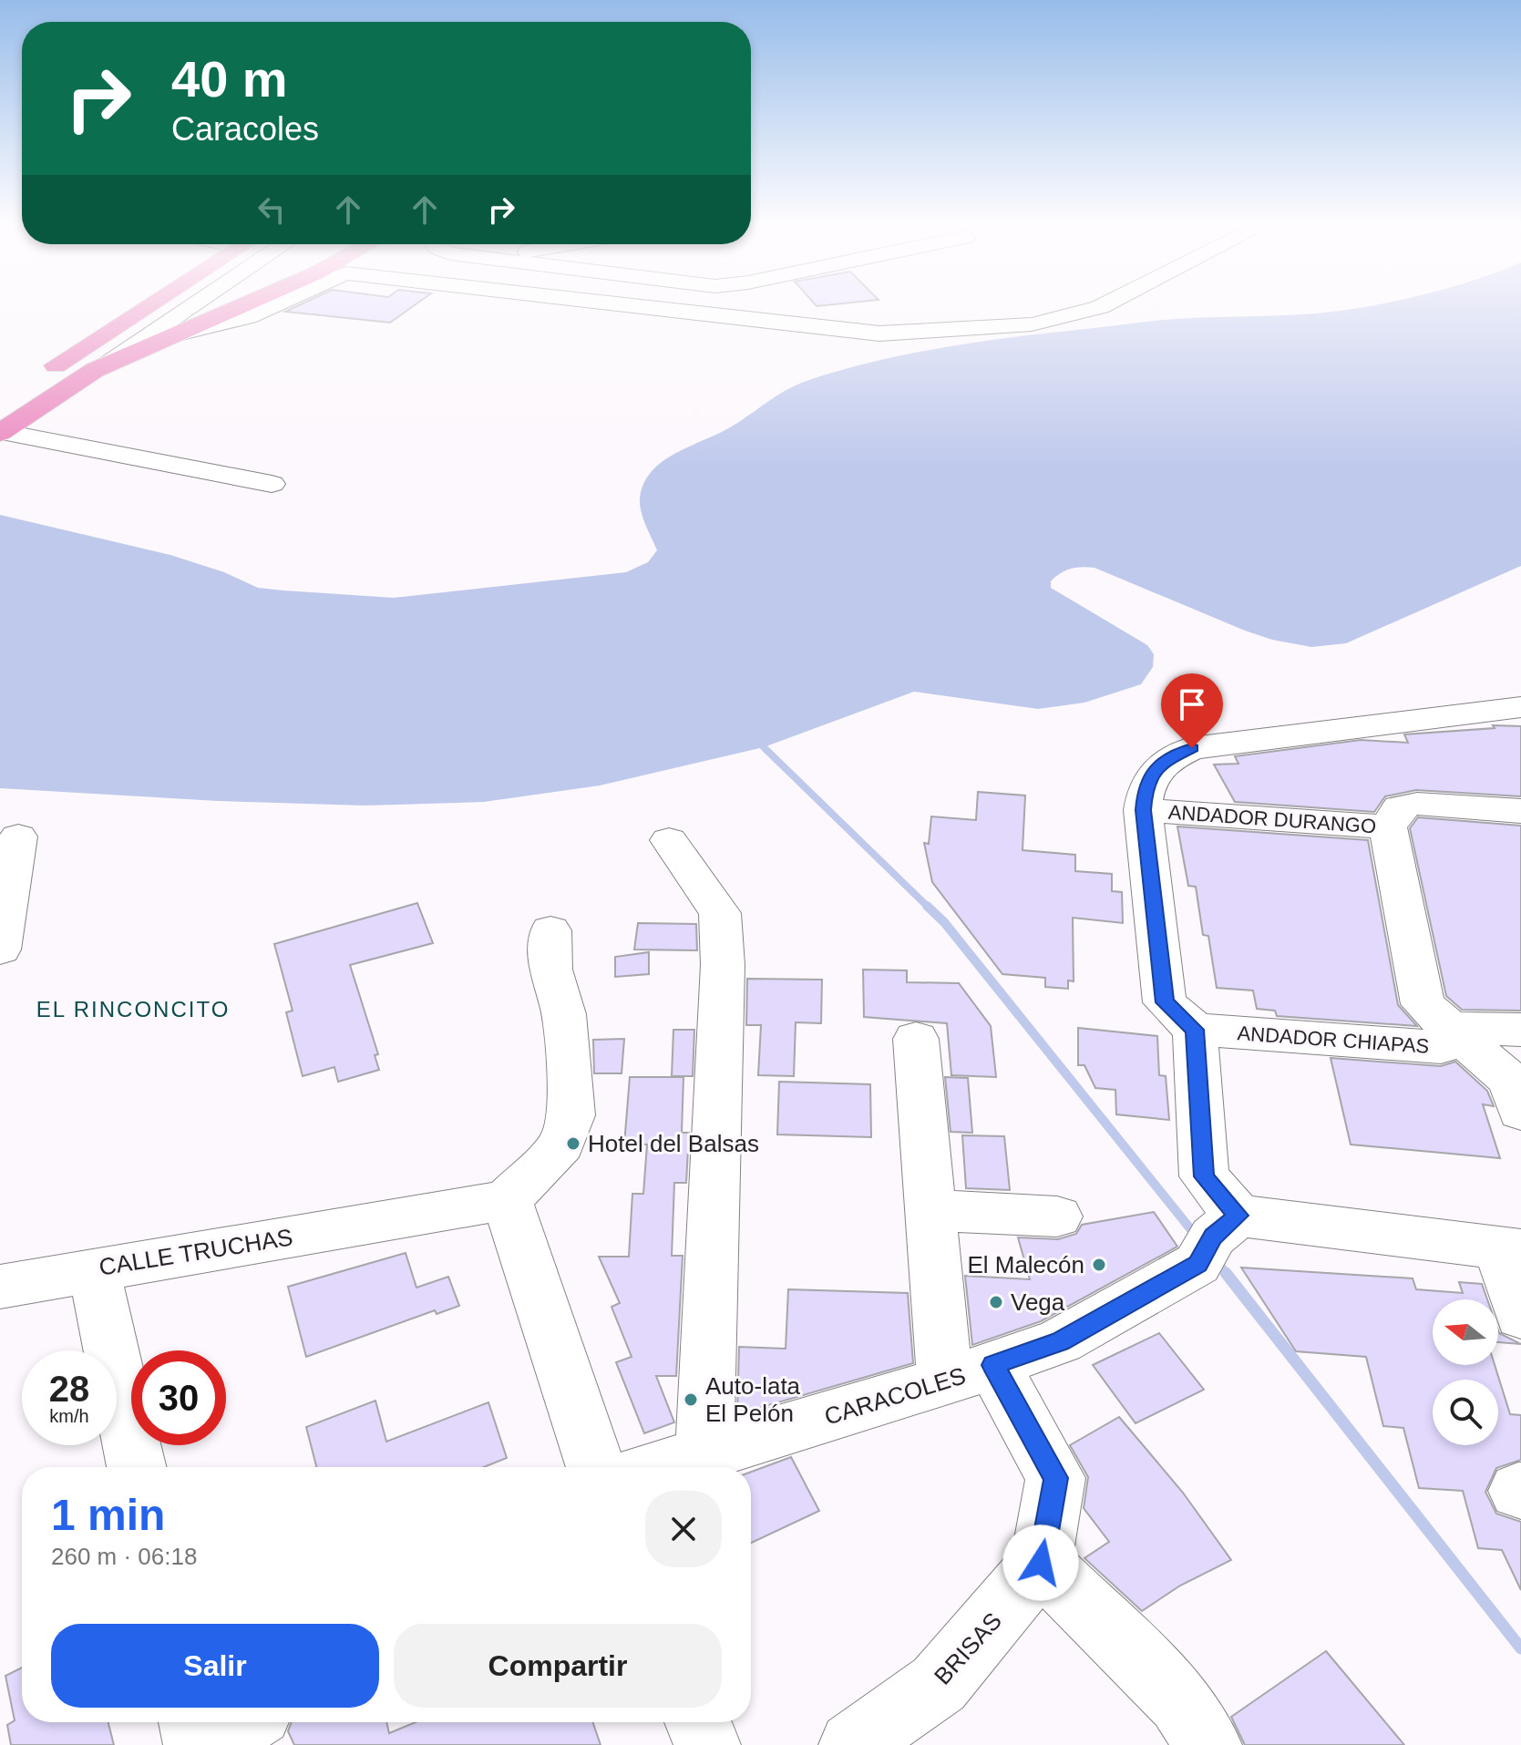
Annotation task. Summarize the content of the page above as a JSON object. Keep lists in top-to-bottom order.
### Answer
{
  "streets": {
    "street": [
      "ANDADOR DURANGO",
      "ANDADOR CHIAPAS",
      "CALLE TRUCHAS",
      "CARACOLES",
      "BRISAS"
    ]
  },
  "districts": ["EL RINCONCITO"],
  "places": [
    "Hotel del Balsas",
    "El Malecón",
    "Vega",
    "Auto-lata El Pelón"
  ],
  "north": "left",
  "page": {
    "turn": ["40 m", "Caracoles"],
    "speed": "28 km/h",
    "limit": "30",
    "heading": ["1 min", "260 m · 06:18"],
    "buttons": ["Salir", "Compartir"]
  }
}
